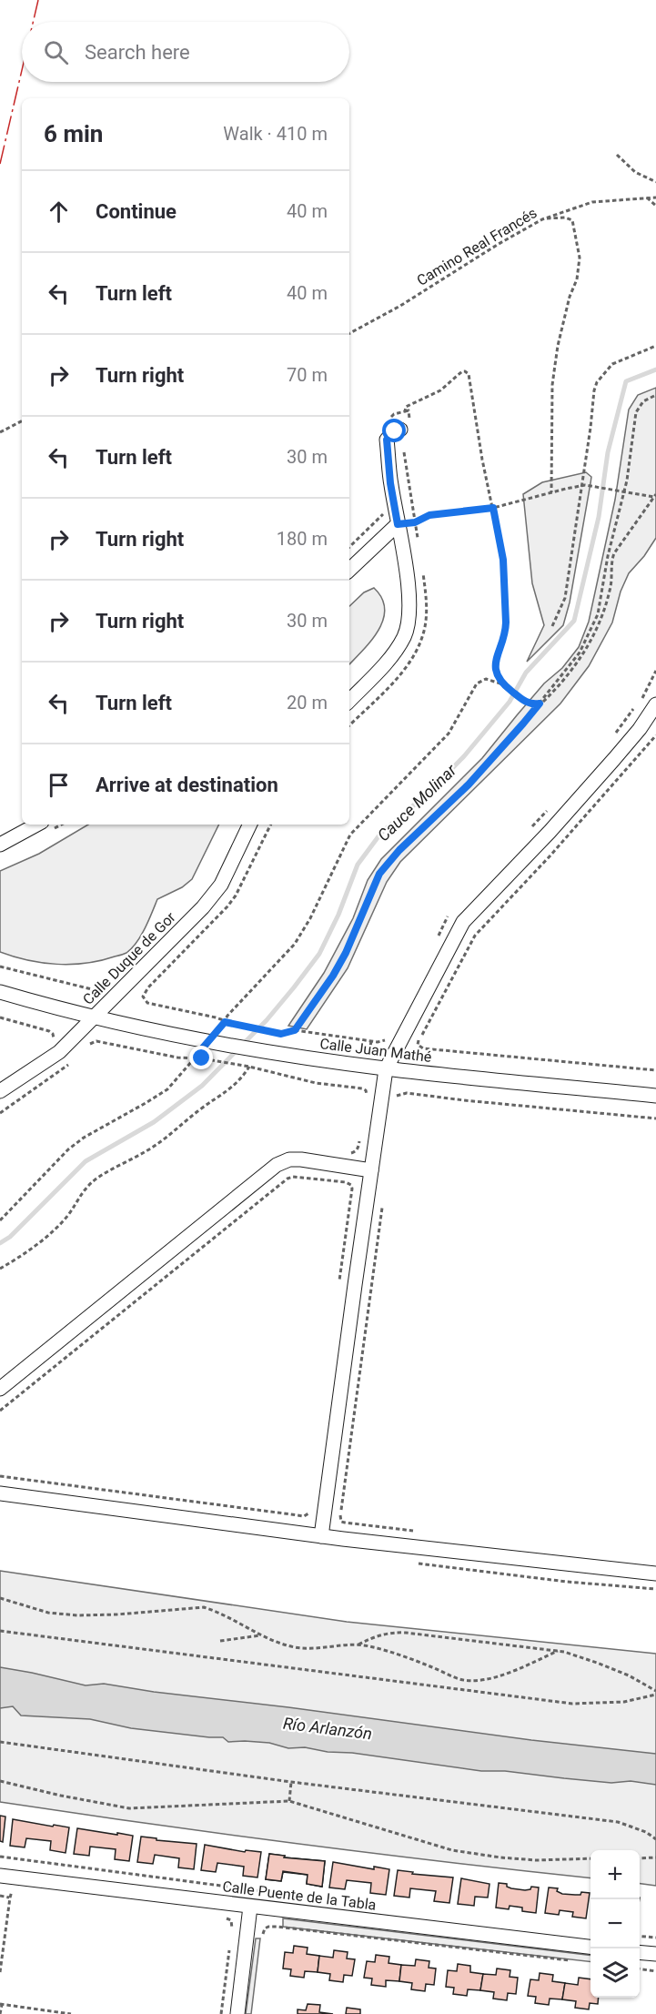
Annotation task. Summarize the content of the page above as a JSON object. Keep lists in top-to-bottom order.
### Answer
{
  "streets": {
    "street": ["Calle Duque de Gor", "Calle Juan Mathé", "Calle Puente de la Tabla"],
    "path": ["Camino Real Francés"]
  },
  "crossings": [
    ["Calle Duque de Gor", "Calle Juan Mathé"]
  ],
  "water": ["Cauce Molinar", "Río Arlanzón"],
  "page": {
    "search": "Search here",
    "heading": ["6 min", "Walk · 410 m"],
    "list": [
      ["Continue", "40 m"],
      ["Turn left", "40 m"],
      ["Turn right", "70 m"],
      ["Turn left", "30 m"],
      ["Turn right", "180 m"],
      ["Turn right", "30 m"],
      ["Turn left", "20 m"],
      "Arrive at destination"
    ],
    "map_buttons": ["+", "−"]
  }
}
